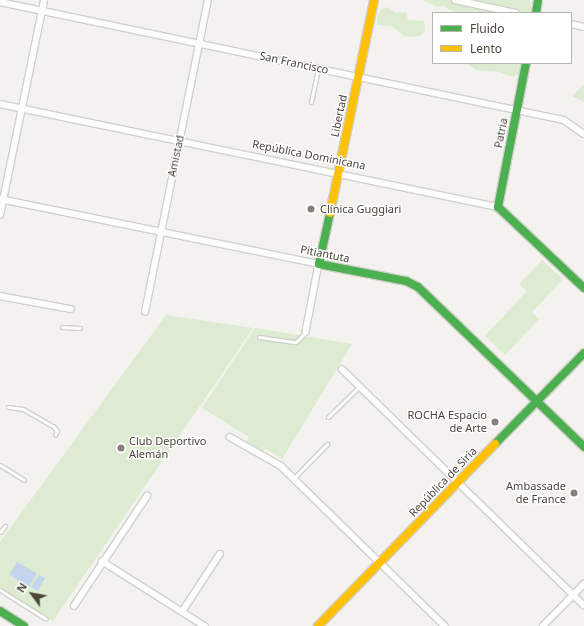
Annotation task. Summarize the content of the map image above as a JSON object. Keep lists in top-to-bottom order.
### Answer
{
  "streets": {
    "street": [
      "San Francisco",
      "Libertad",
      "Patria",
      "República Dominicana",
      "Amistad",
      "Pitiantuta",
      "República de Siria"
    ]
  },
  "crossings": [
    ["San Francisco", "Libertad"],
    ["San Francisco", "Patria"],
    ["San Francisco", "Amistad"],
    ["Libertad", "República Dominicana"],
    ["Libertad", "Pitiantuta"],
    ["Patria", "República Dominicana"],
    ["República Dominicana", "Amistad"],
    ["Amistad", "Pitiantuta"],
    ["Pitiantuta", "República de Siria"]
  ],
  "places": [
    "Clínica Guggiari",
    "ROCHA Espacio de Arte",
    "Club Deportivo Alemán",
    "Ambassade de France"
  ],
  "legend": ["Fluido", "Lento"],
  "north": "top left"
}
